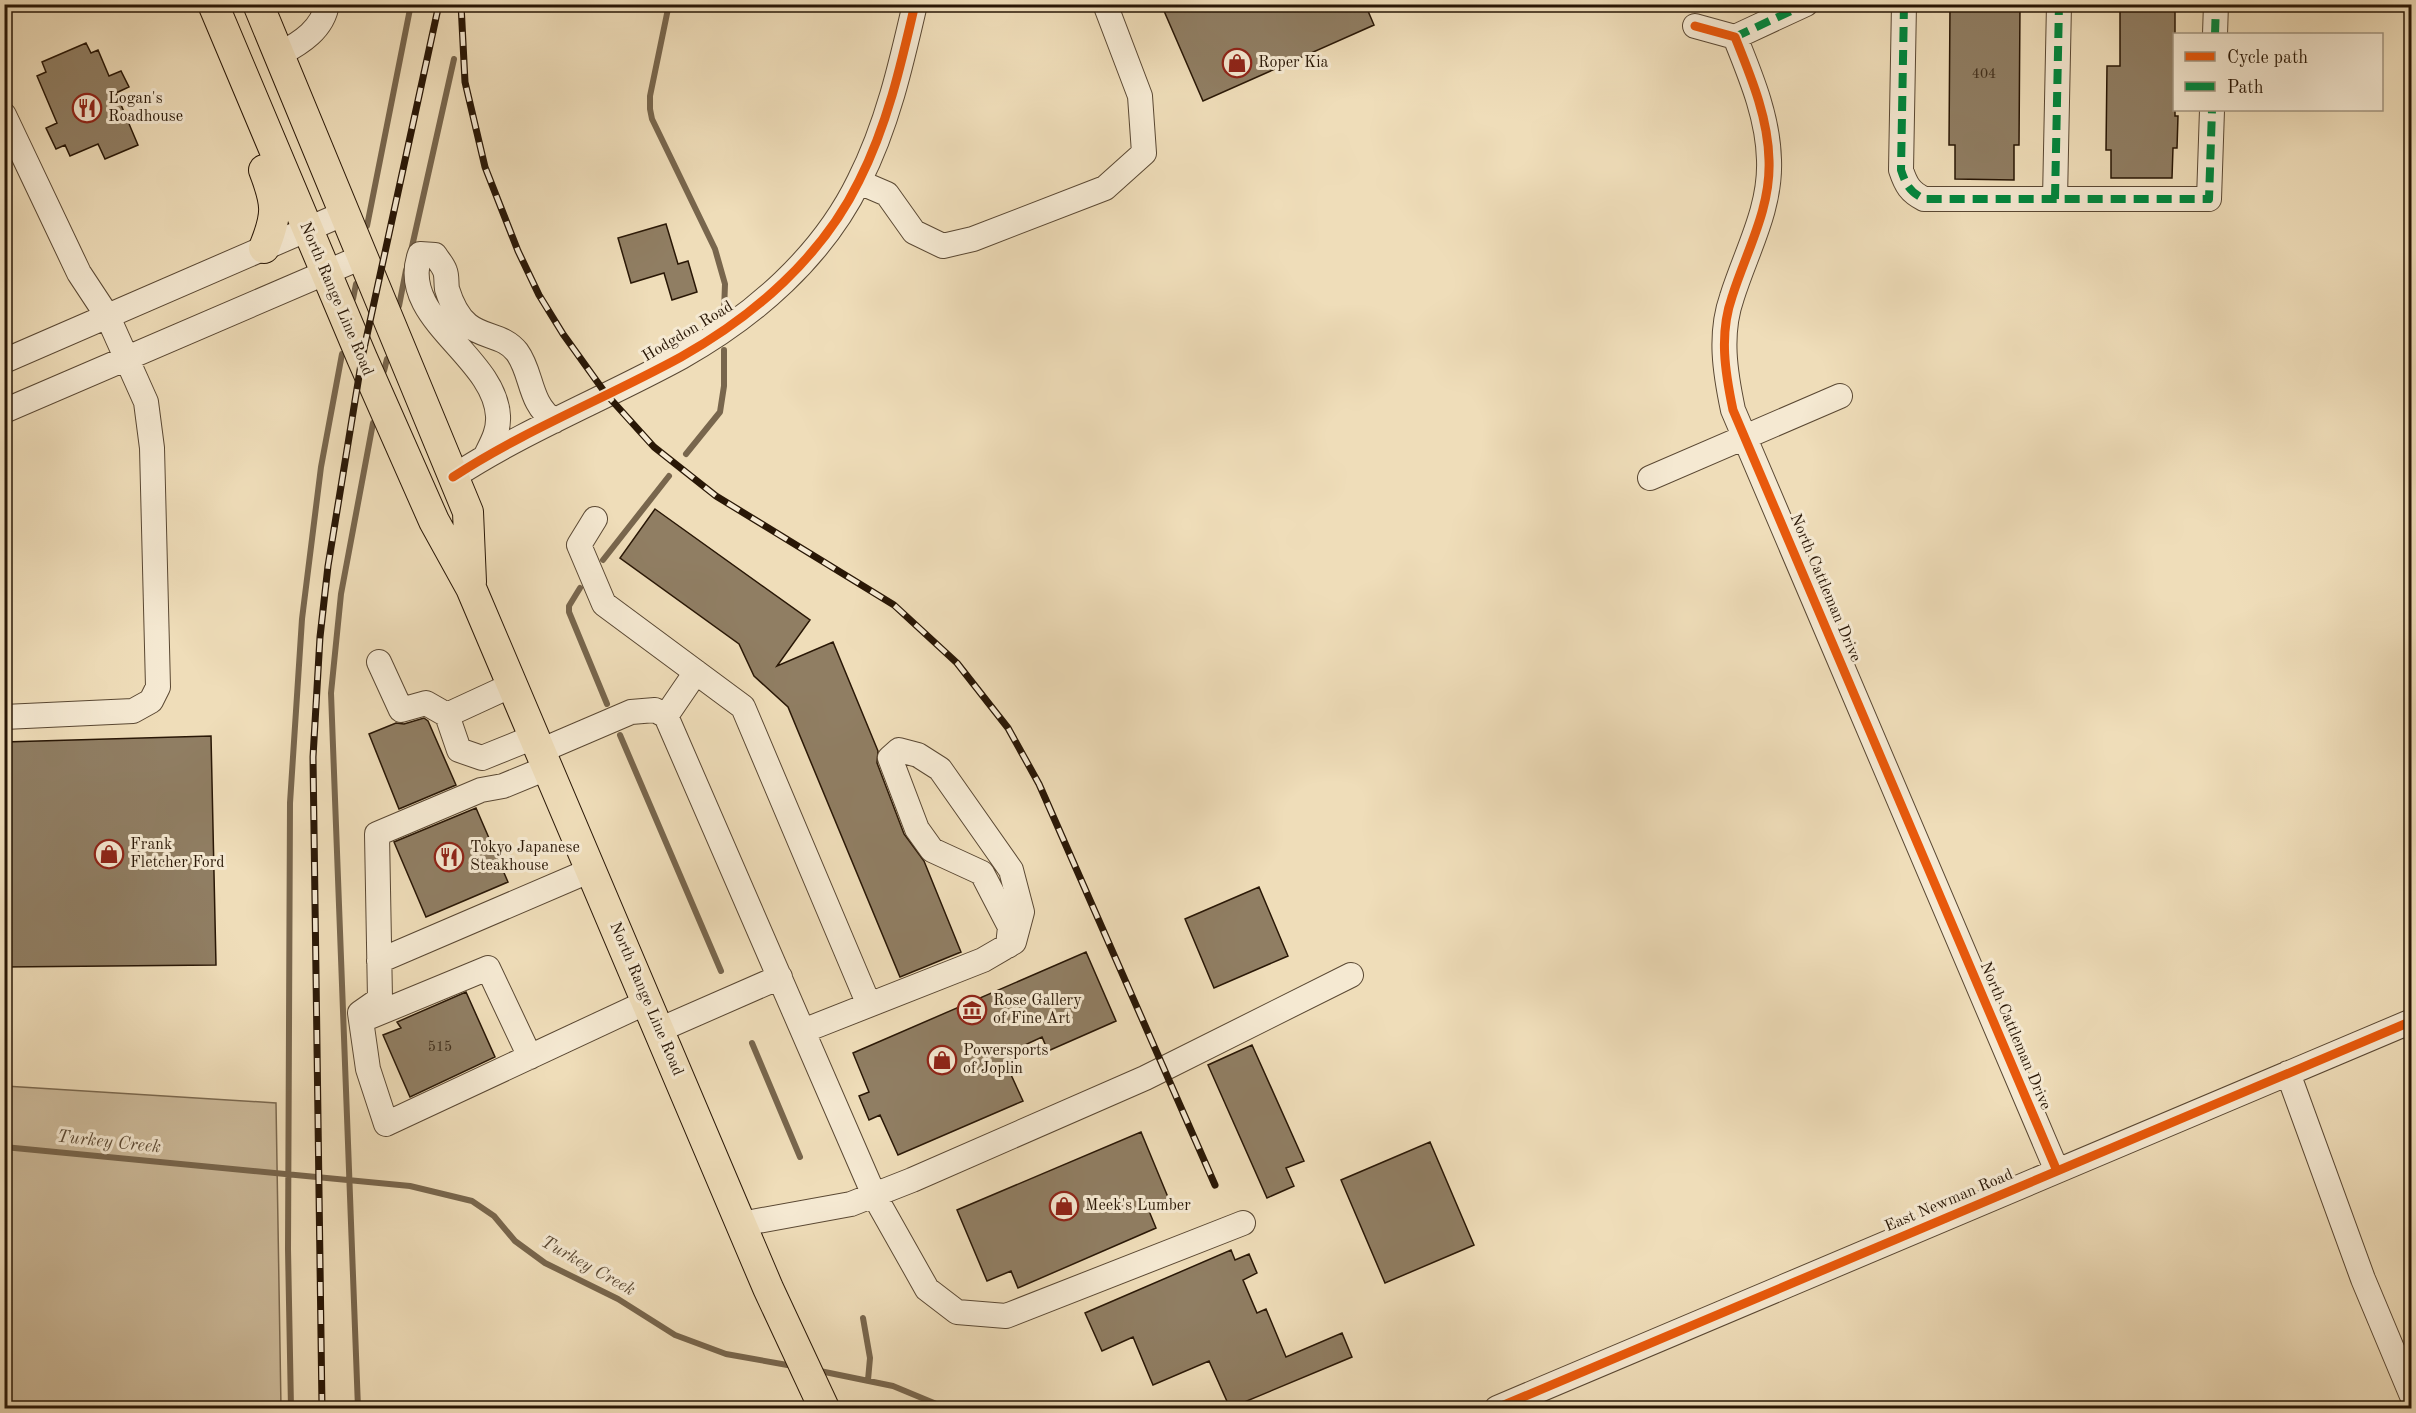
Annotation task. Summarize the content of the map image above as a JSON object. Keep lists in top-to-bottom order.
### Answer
{
  "streets": {
    "main road": ["North Range Line Road"],
    "street": ["Hodgdon Road", "North Cattleman Drive", "East Newman Road"]
  },
  "crossings": [
    ["North Range Line Road", "Hodgdon Road"],
    ["North Cattleman Drive", "East Newman Road"]
  ],
  "water": ["Turkey Creek"],
  "places": {
    "shop": [
      "Roper Kia",
      "Frank Fletcher Ford",
      "Powersports of Joplin",
      "Meek's Lumber"
    ],
    "restaurant": ["Logan's Roadhouse", "Tokyo Japanese Steakhouse"],
    "museum": ["Rose Gallery of Fine Art"]
  },
  "house_numbers": ["404", "515"],
  "legend": ["Cycle path", "Path"]
}
